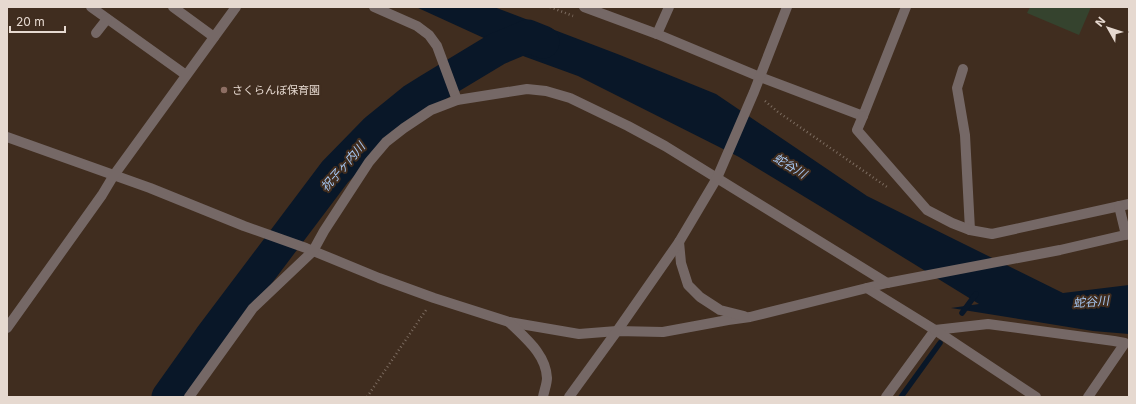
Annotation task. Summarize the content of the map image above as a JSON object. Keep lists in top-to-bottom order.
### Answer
{
  "water": ["蛇谷川", "祝子ヶ内川"],
  "places": ["さくらんぼ保育園"],
  "scale_bar": "20 m",
  "north": "top left"
}
